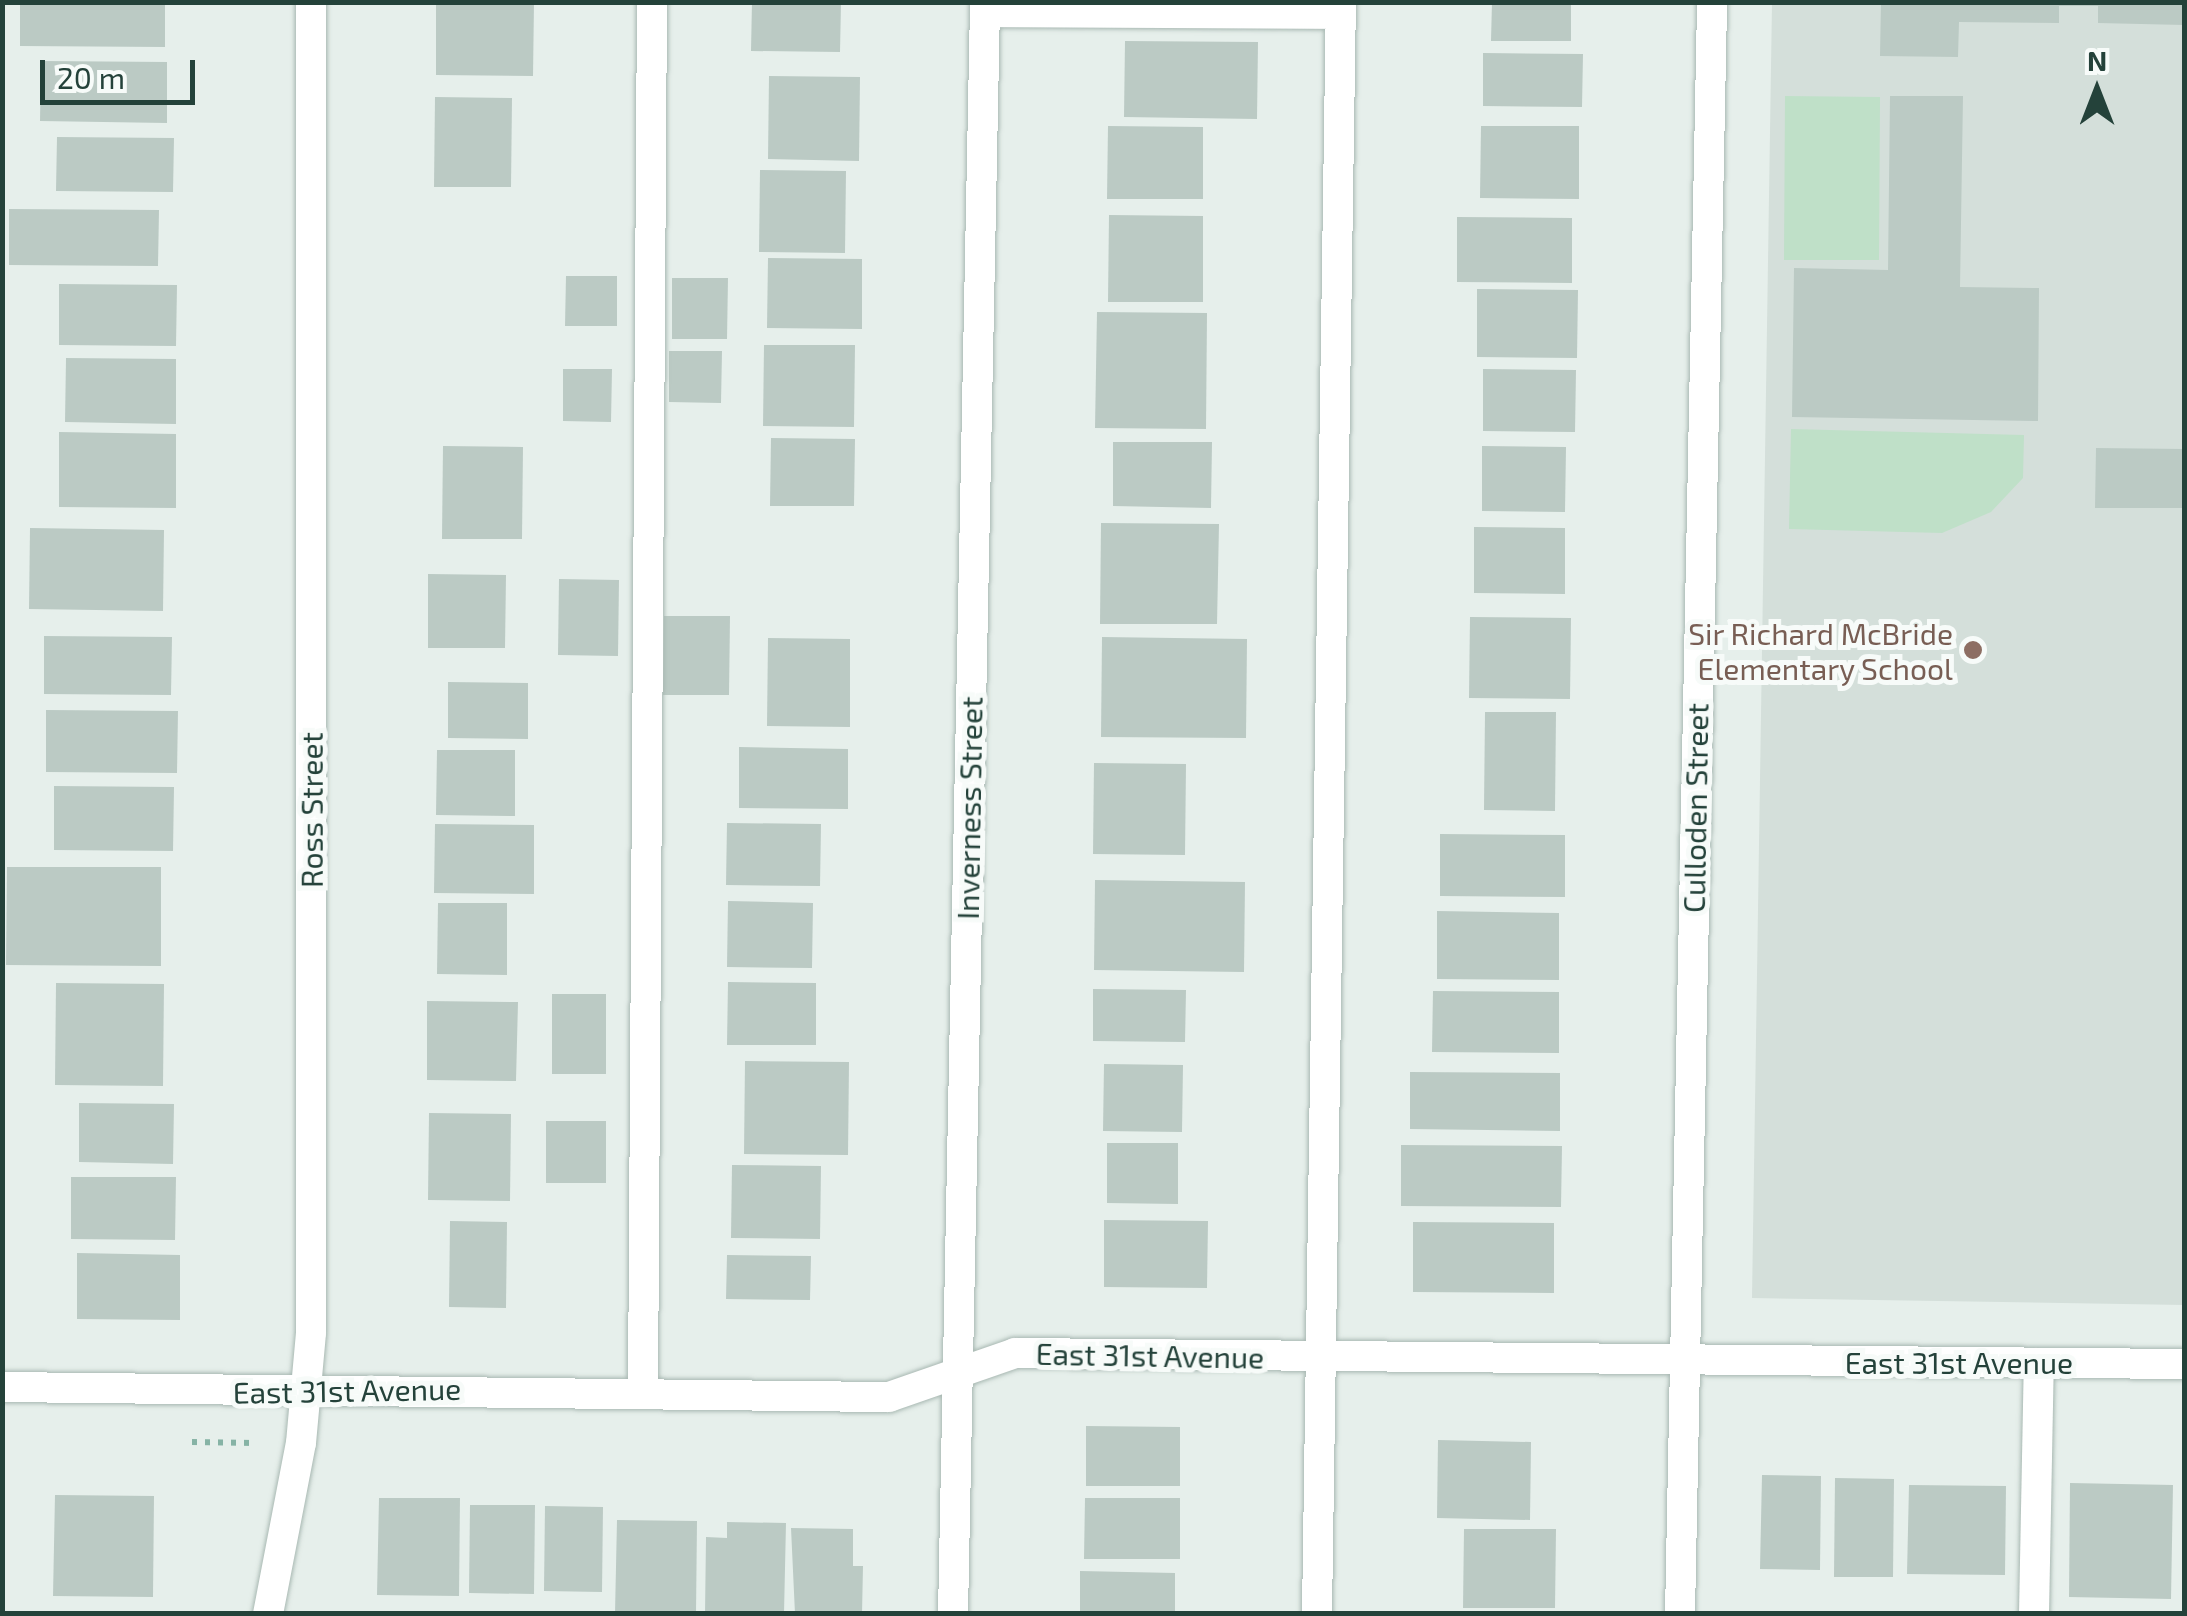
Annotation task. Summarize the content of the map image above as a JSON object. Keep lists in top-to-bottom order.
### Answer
{
  "streets": {
    "street": [
      "Inverness Street",
      "Culloden Street",
      "Ross Street",
      "East 31st Avenue"
    ]
  },
  "crossings": [
    ["Inverness Street", "East 31st Avenue"],
    ["Culloden Street", "East 31st Avenue"],
    ["Ross Street", "East 31st Avenue"]
  ],
  "places": ["Sir Richard McBride Elementary School"],
  "scale_bar": "20 m",
  "north": "top"
}
